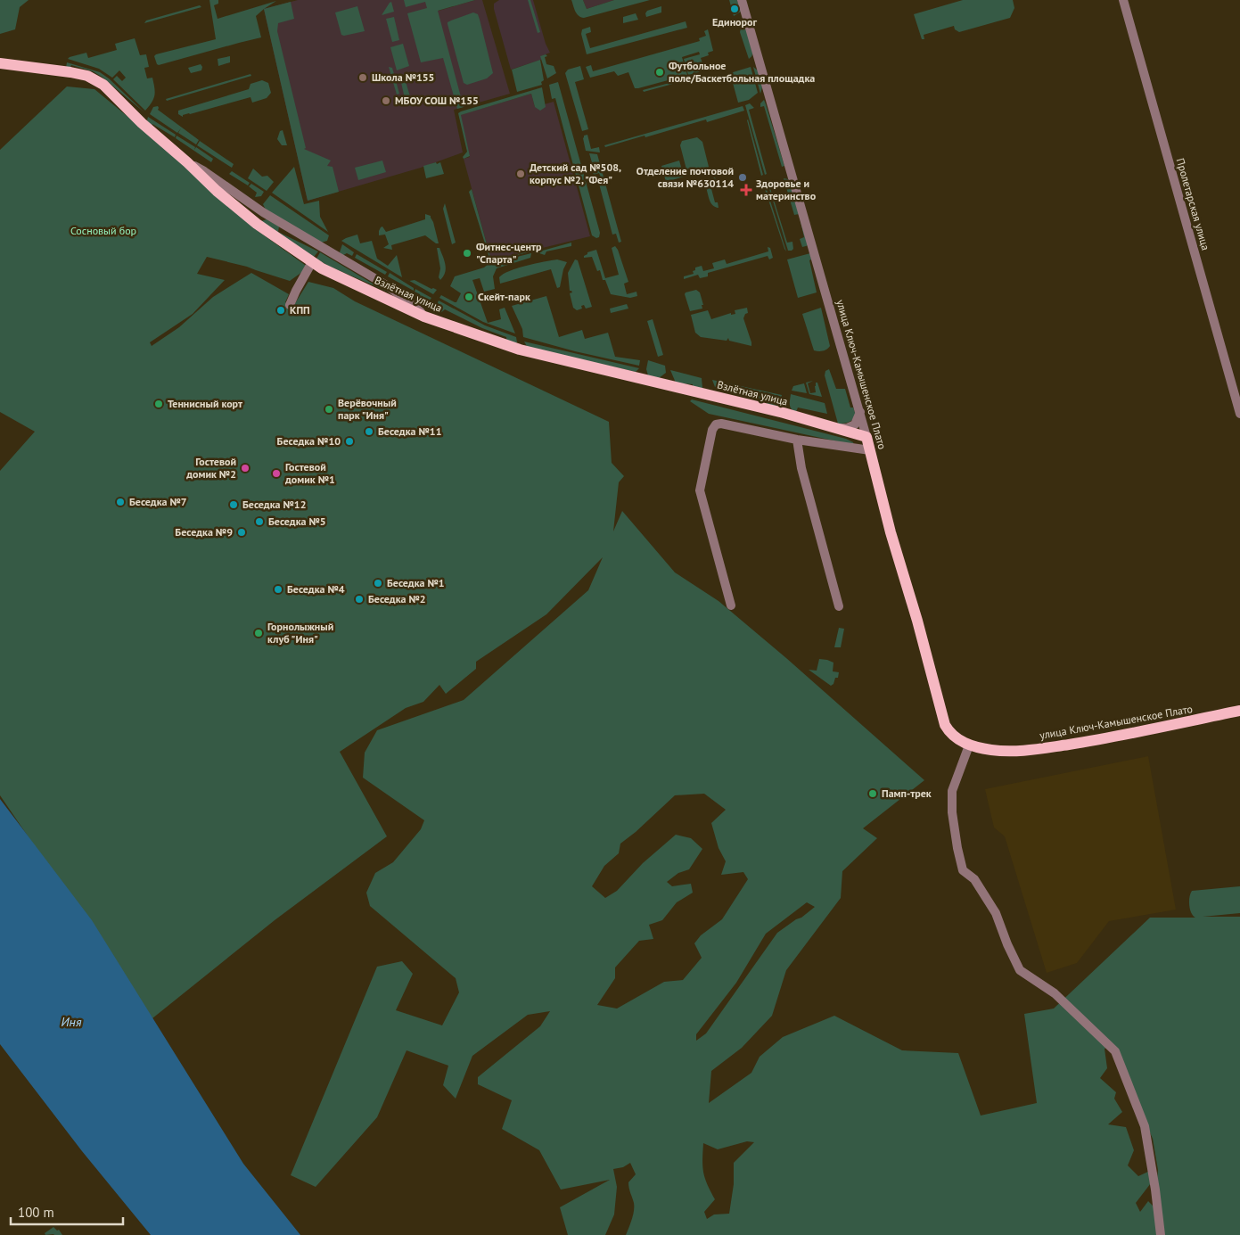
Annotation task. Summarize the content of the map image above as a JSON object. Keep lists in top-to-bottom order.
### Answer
{
  "streets": {
    "main road": ["Взлётная улица", "улица Ключ-Камышенское Плато"],
    "street": ["Пролетарская улица"]
  },
  "crossings": [
    ["Взлётная улица", "улица Ключ-Камышенское Плато"]
  ],
  "water": ["Иня"],
  "parks": ["Сосновый бор"],
  "places": {
    "other": [
      "Единорог",
      "Футбольное поле/Баскетбольная площадка",
      "Школа №155",
      "МБОУ СОШ №155",
      "Детский сад №508, корпус №2, \"Фея\"",
      "Отделение почтовой связи №630114",
      "Фитнес-центр \"Спарта\"",
      "Скейт-парк",
      "КПП",
      "Теннисный корт",
      "Верёвочный парк \"Иня\"",
      "Беседка №11",
      "Беседка №10",
      "Гостевой домик №2",
      "Гостевой домик №1",
      "Беседка №7",
      "Беседка №12",
      "Беседка №5",
      "Беседка №9",
      "Беседка №1",
      "Беседка №4",
      "Беседка №2",
      "Горнолыжный клуб \"Иня\"",
      "Памп-трек"
    ],
    "health": ["Здоровье и материнство"]
  },
  "scale_bar": "100 m"
}
